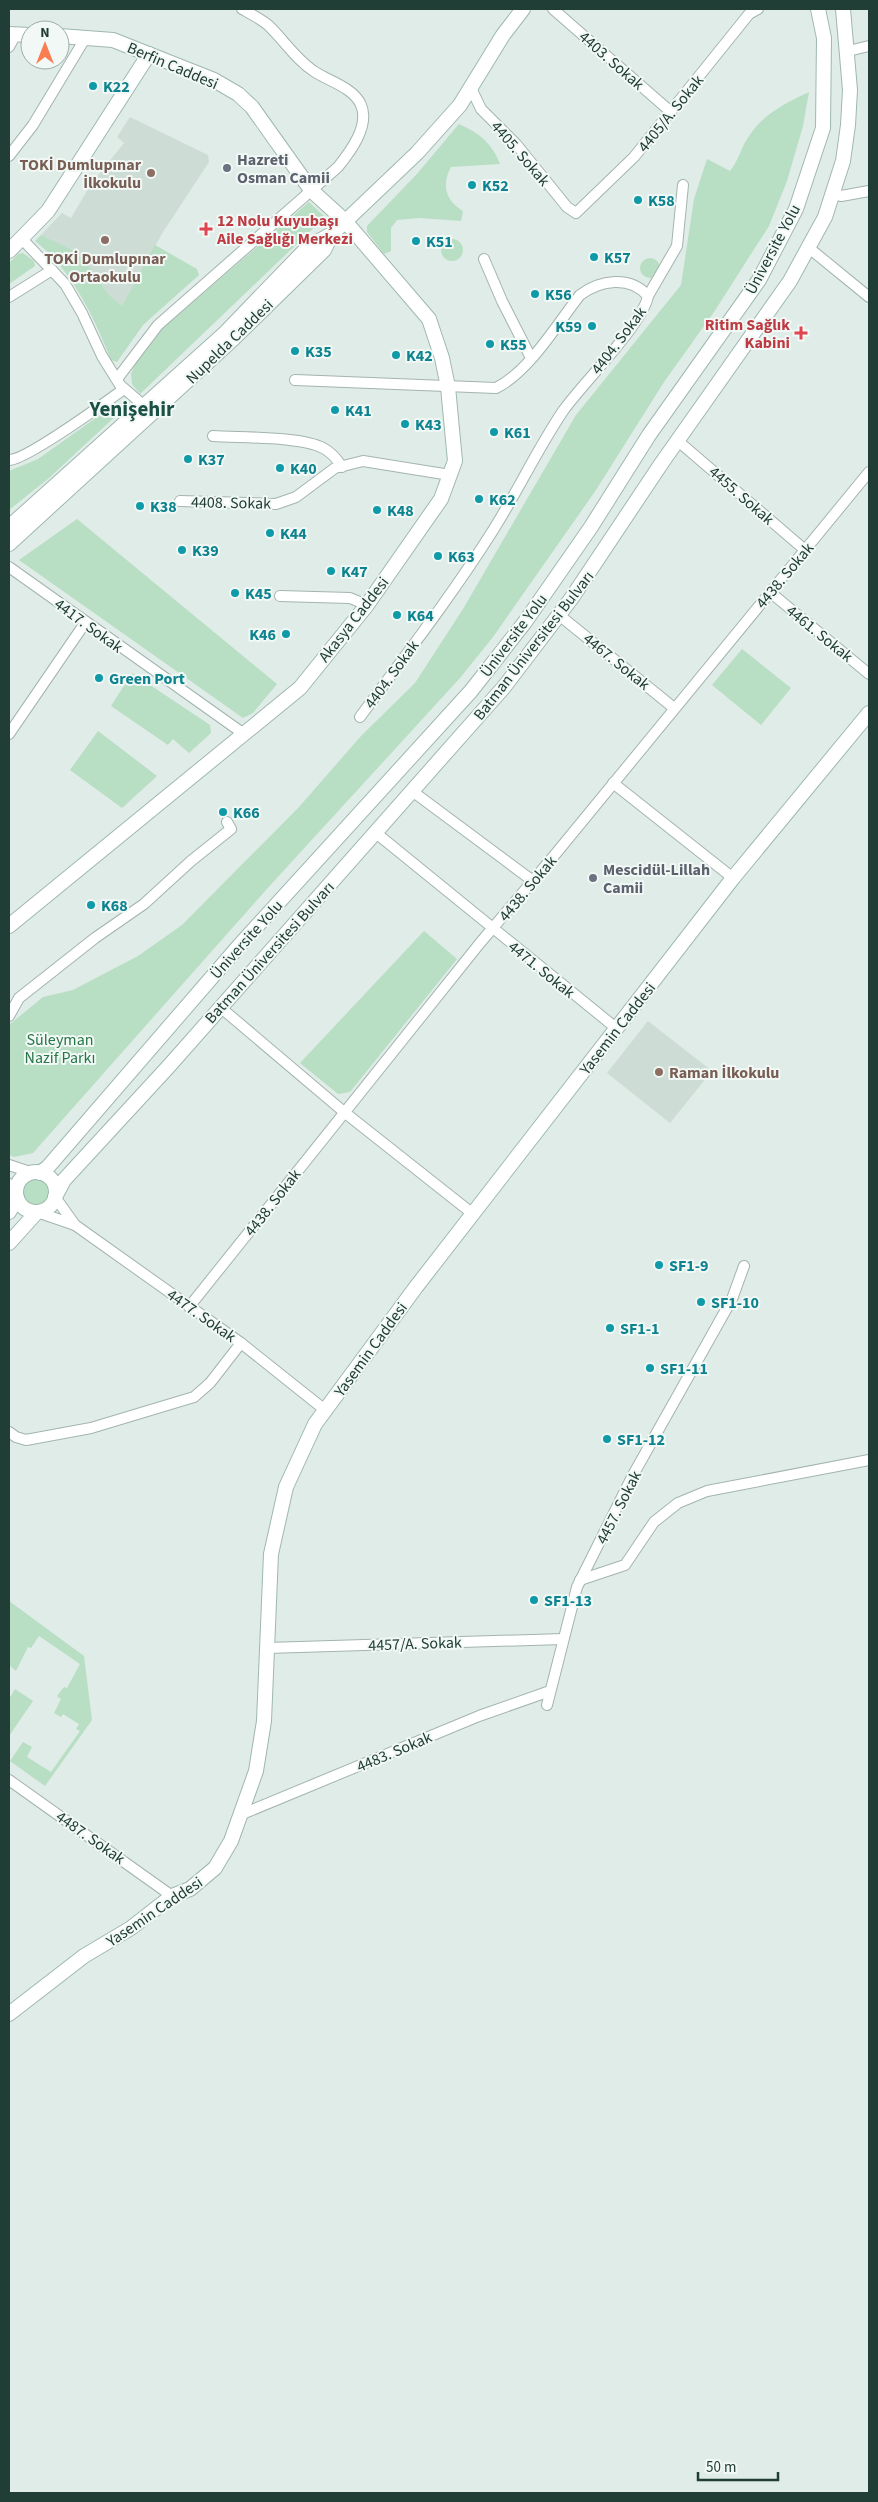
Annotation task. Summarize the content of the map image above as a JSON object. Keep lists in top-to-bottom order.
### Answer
{
  "streets": {
    "street": [
      "4403. Sokak",
      "Berfin Caddesi",
      "4405/A. Sokak",
      "4405. Sokak",
      "Üniversite Yolu",
      "4404. Sokak",
      "Nupelda Caddesi",
      "4455. Sokak",
      "4408. Sokak",
      "4438. Sokak",
      "Akasya Caddesi",
      "4417. Sokak",
      "4461. Sokak",
      "Batman Üniversitesi Bulvarı",
      "4467. Sokak",
      "4471. Sokak",
      "Yasemin Caddesi",
      "4477. Sokak",
      "4457. Sokak",
      "4457/A. Sokak",
      "4483. Sokak",
      "4487. Sokak"
    ]
  },
  "crossings": [
    ["4403. Sokak", "4405/A. Sokak"],
    ["Berfin Caddesi", "Nupelda Caddesi"],
    ["Berfin Caddesi", "Akasya Caddesi"],
    ["4405/A. Sokak", "4405. Sokak"],
    ["4405. Sokak", "Nupelda Caddesi"],
    ["Üniversite Yolu", "Batman Üniversitesi Bulvarı"],
    ["4404. Sokak", "Akasya Caddesi"],
    ["Nupelda Caddesi", "Akasya Caddesi"],
    ["4455. Sokak", "4438. Sokak"],
    ["4455. Sokak", "Batman Üniversitesi Bulvarı"],
    ["4408. Sokak", "Akasya Caddesi"],
    ["4438. Sokak", "4461. Sokak"],
    ["4438. Sokak", "4467. Sokak"],
    ["4438. Sokak", "4471. Sokak"],
    ["4438. Sokak", "4477. Sokak"],
    ["Akasya Caddesi", "4417. Sokak"],
    ["Batman Üniversitesi Bulvarı", "4467. Sokak"],
    ["Batman Üniversitesi Bulvarı", "4471. Sokak"],
    ["4471. Sokak", "Yasemin Caddesi"],
    ["Yasemin Caddesi", "4477. Sokak"],
    ["Yasemin Caddesi", "4457/A. Sokak"],
    ["Yasemin Caddesi", "4483. Sokak"],
    ["Yasemin Caddesi", "4487. Sokak"],
    ["4457. Sokak", "4457/A. Sokak"],
    ["4457. Sokak", "4483. Sokak"]
  ],
  "districts": ["Yenişehir"],
  "parks": ["Süleyman Nazif Parkı"],
  "places": {
    "other": [
      "K22",
      "Hazreti Osman Camii",
      "TOKİ Dumlupınar İlkokulu",
      "K52",
      "K58",
      "TOKİ Dumlupınar Ortaokulu",
      "K51",
      "K57",
      "K56",
      "K59",
      "K55",
      "K35",
      "K42",
      "K41",
      "K43",
      "K61",
      "K37",
      "K40",
      "K62",
      "K38",
      "K48",
      "K44",
      "K39",
      "K63",
      "K47",
      "K45",
      "K64",
      "K46",
      "Green Port",
      "K66",
      "Mescidül-Lillah Camii",
      "K68",
      "Raman İlkokulu",
      "SF1-9",
      "SF1-10",
      "SF1-1",
      "SF1-11",
      "SF1-12",
      "SF1-13"
    ],
    "health": ["12 Nolu Kuyubaşı Aile Sağlığı Merkezi", "Ritim Sağlık Kabini"]
  },
  "scale_bar": "50 m",
  "north": "top"
}
